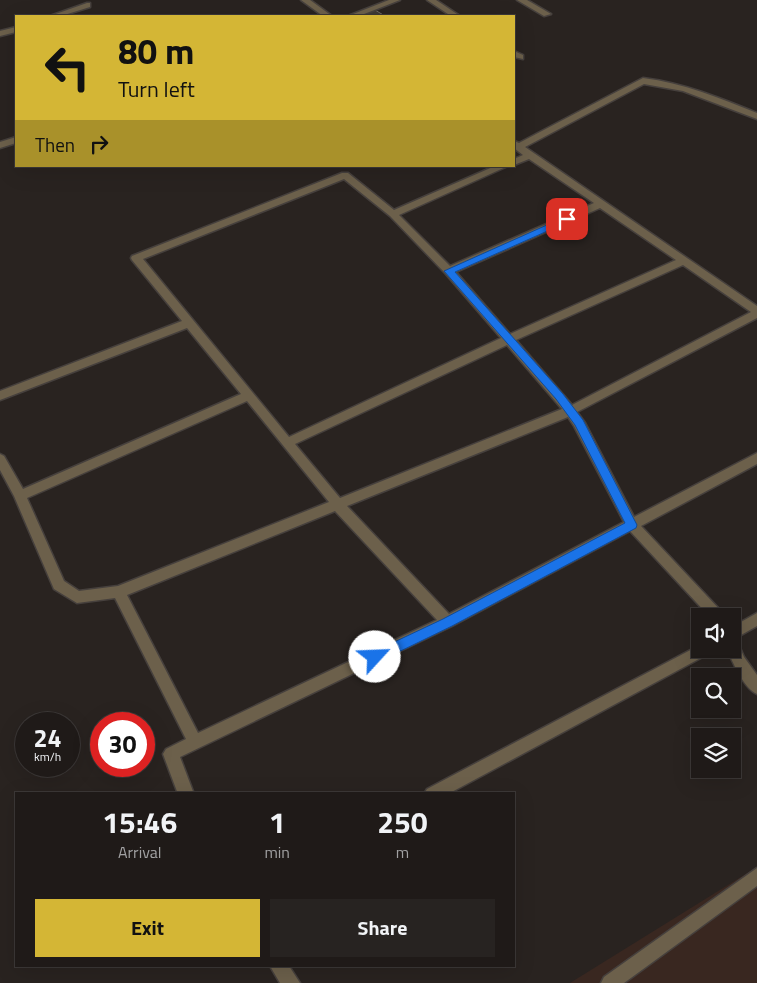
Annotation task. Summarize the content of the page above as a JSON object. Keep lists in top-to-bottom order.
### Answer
{
  "page": {
    "turn": ["80 m", "Turn left"],
    "then": "Then",
    "speed": "24 km/h",
    "limit": "30",
    "eta": [
      "15:46",
      "Arrival",
      "1",
      "min",
      "250",
      "m"
    ],
    "buttons": ["Exit", "Share"]
  }
}
